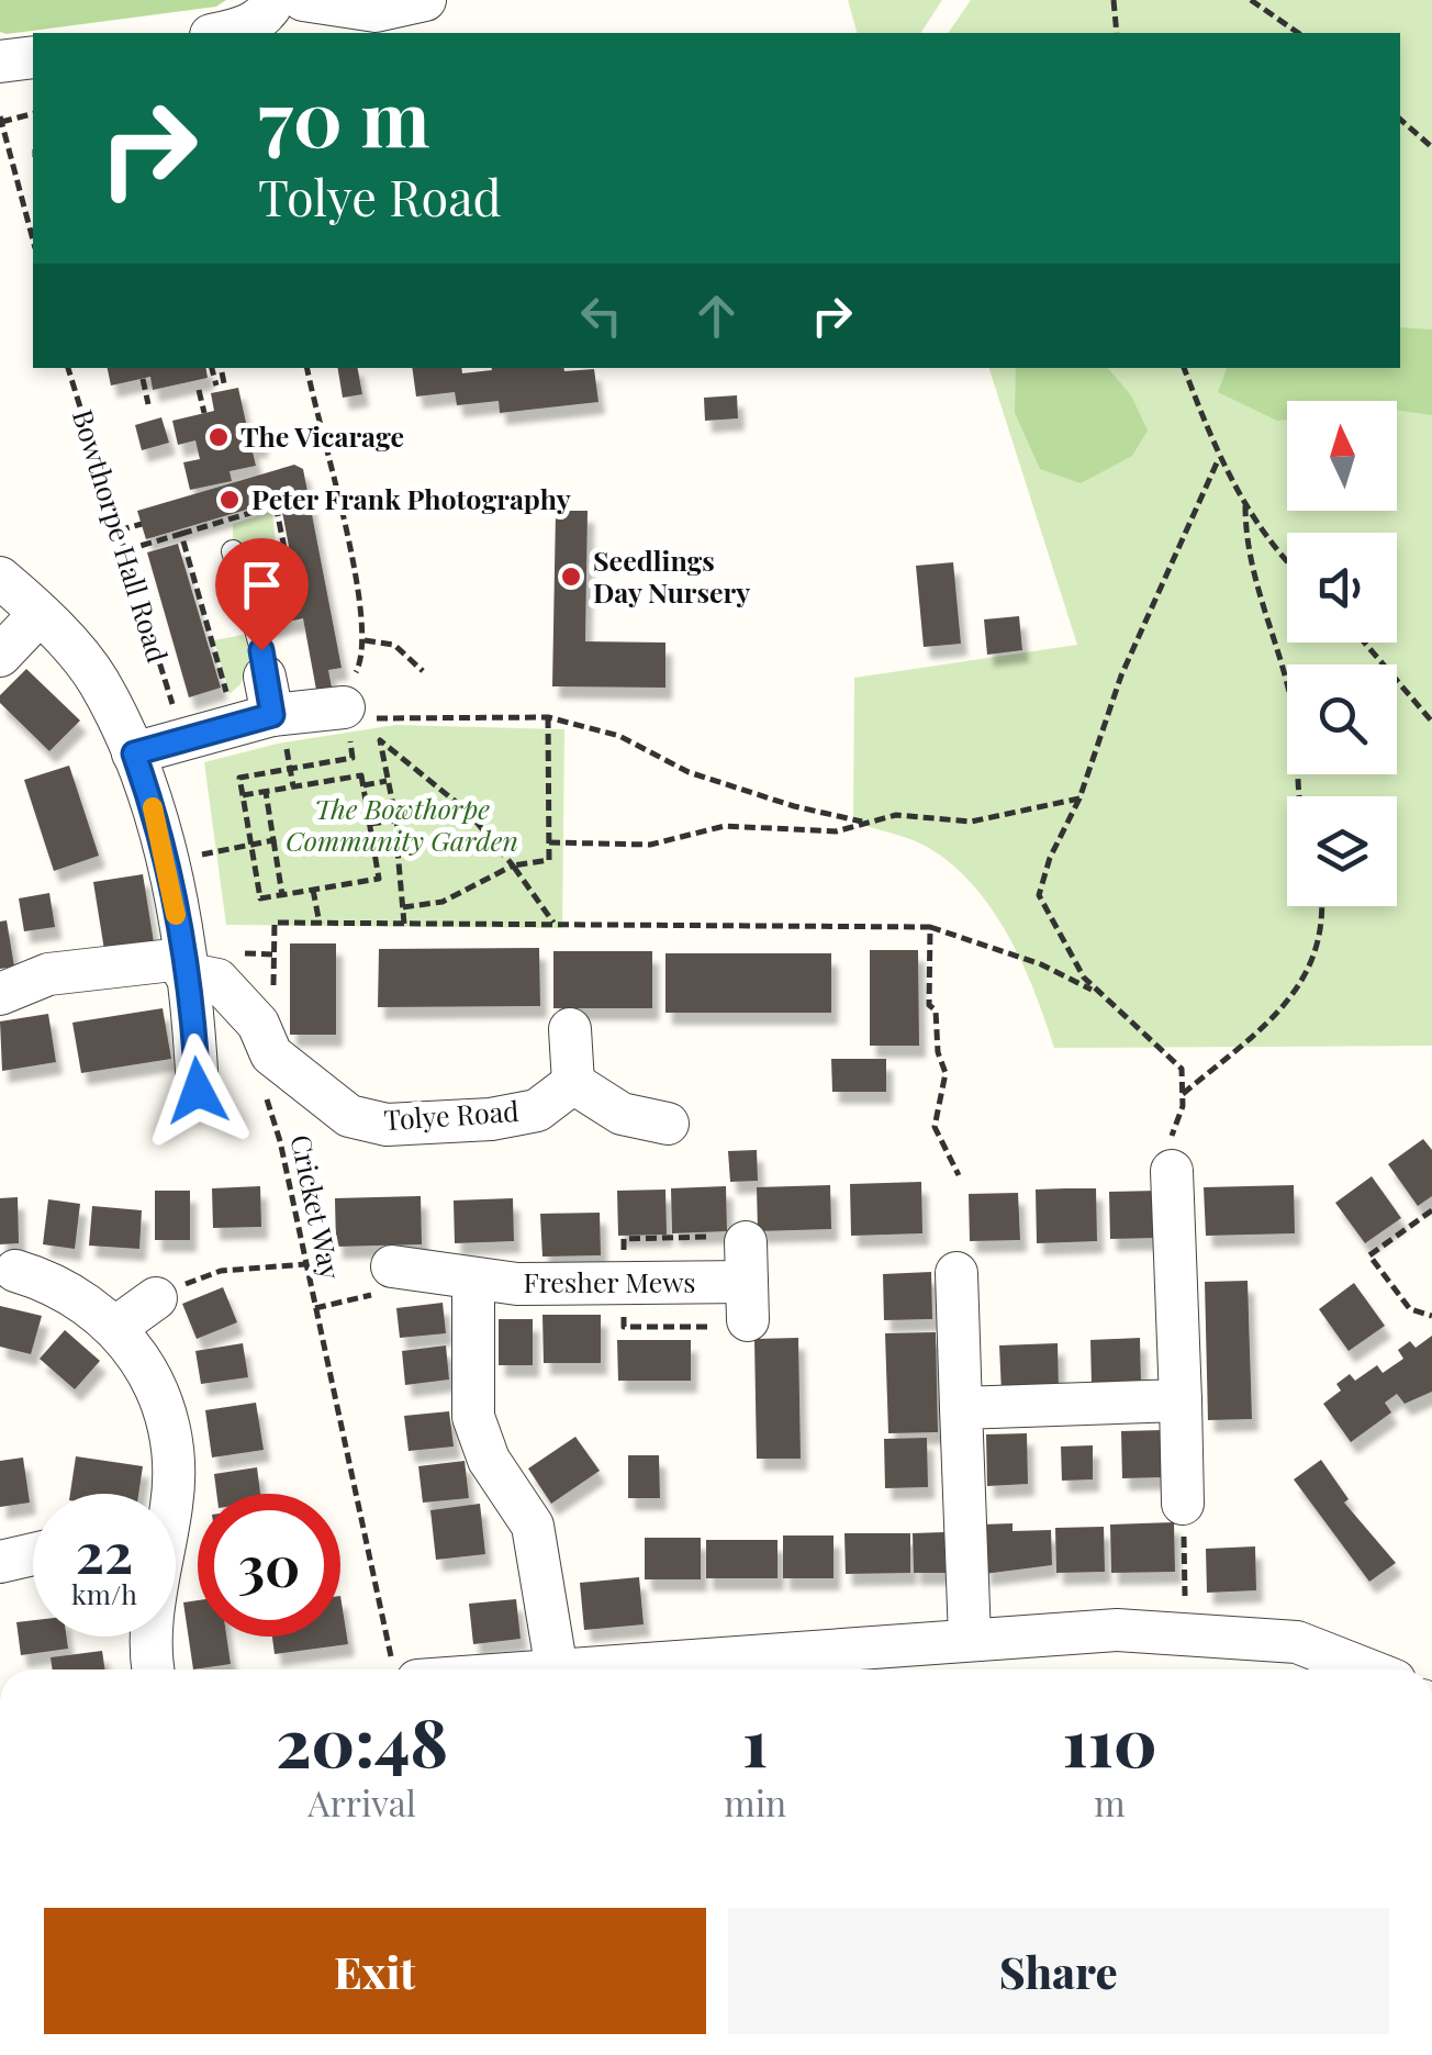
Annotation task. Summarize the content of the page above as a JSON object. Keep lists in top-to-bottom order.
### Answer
{
  "streets": {
    "street": ["Tolye Road", "Fresher Mews"],
    "path": ["Bowthorpe Hall Road", "Cricket Way"]
  },
  "parks": ["The Bowthorpe Community Garden"],
  "places": ["The Vicarage", "Peter Frank Photography", "Seedlings Day Nursery"],
  "north": "top",
  "page": {
    "turn": ["70 m", "Tolye Road"],
    "speed": "22 km/h",
    "limit": "30",
    "eta": [
      "20:48",
      "Arrival",
      "1",
      "min",
      "110",
      "m"
    ],
    "buttons": ["Exit", "Share"]
  }
}
